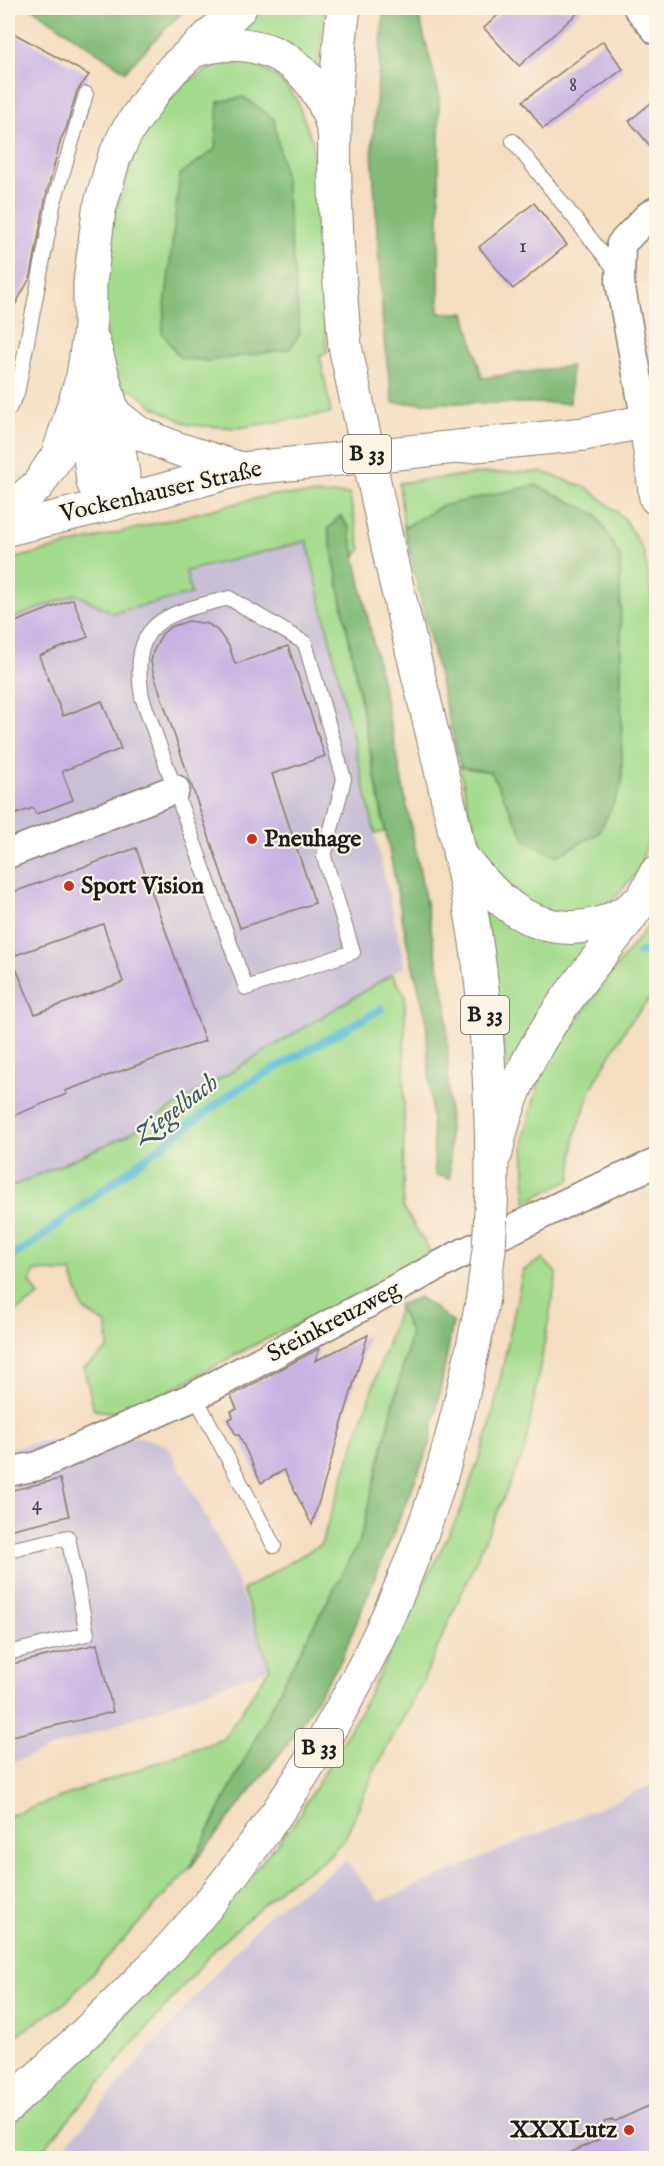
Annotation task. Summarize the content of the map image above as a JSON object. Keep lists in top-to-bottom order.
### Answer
{
  "streets": {
    "main road": ["B 33", "Vockenhauser Straße"],
    "street": ["Steinkreuzweg"]
  },
  "water": ["Ziegelbach"],
  "places": ["Pneuhage", "Sport Vision", "XXXLutz"],
  "house_numbers": ["8", "1", "4"]
}
